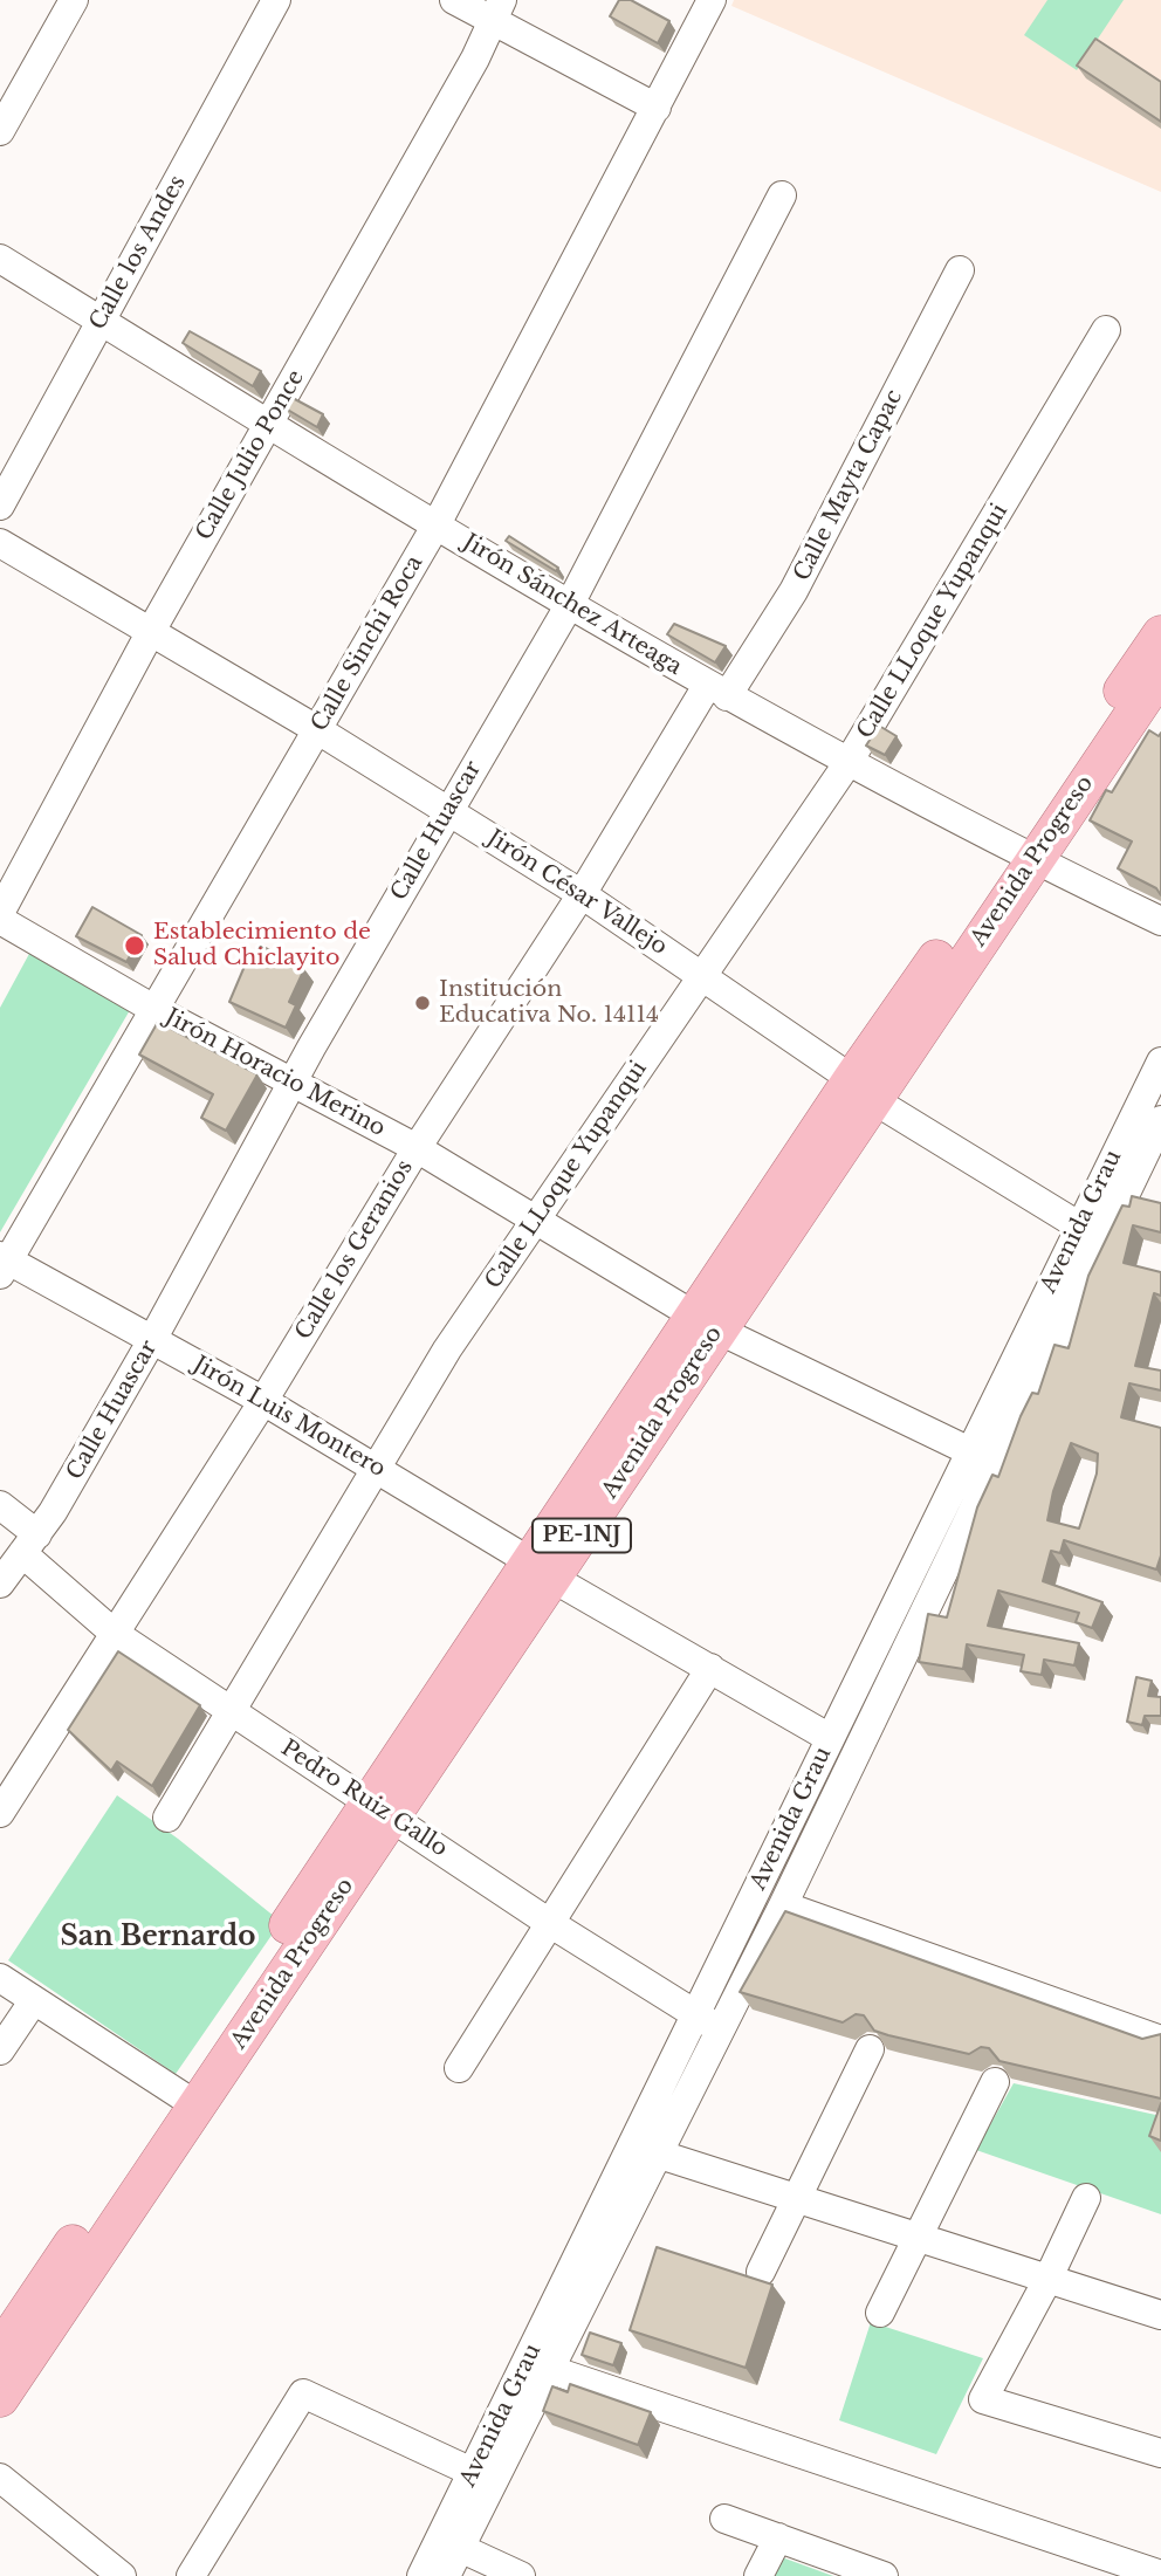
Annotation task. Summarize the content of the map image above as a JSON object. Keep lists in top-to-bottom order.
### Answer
{
  "streets": {
    "main road": ["Avenida Progreso", "PE-1NJ"],
    "street": [
      "Calle los Andes",
      "Calle Julio Ponce",
      "Calle Mayta Capac",
      "Jirón Sánchez Arteaga",
      "Calle LLoque Yupanqui",
      "Calle Sinchi Roca",
      "Calle Huascar",
      "Jirón César Vallejo",
      "Jirón Horacio Merino",
      "Avenida Grau",
      "Calle los Geranios",
      "Jirón Luis Montero",
      "Pedro Ruiz Gallo"
    ]
  },
  "crossings": [
    ["Calle los Andes", "Jirón Sánchez Arteaga"],
    ["Calle Julio Ponce", "Jirón Sánchez Arteaga"],
    ["Calle Julio Ponce", "Jirón César Vallejo"],
    ["Calle Mayta Capac", "Jirón Sánchez Arteaga"],
    ["Calle Mayta Capac", "Calle los Geranios"],
    ["Jirón Sánchez Arteaga", "Calle LLoque Yupanqui"],
    ["Jirón Sánchez Arteaga", "Calle Sinchi Roca"],
    ["Jirón Sánchez Arteaga", "Calle Huascar"],
    ["Jirón Sánchez Arteaga", "Avenida Progreso"],
    ["Jirón Sánchez Arteaga", "Calle los Geranios"],
    ["Calle LLoque Yupanqui", "Jirón César Vallejo"],
    ["Calle LLoque Yupanqui", "Jirón Horacio Merino"],
    ["Calle LLoque Yupanqui", "Jirón Luis Montero"],
    ["Calle LLoque Yupanqui", "Pedro Ruiz Gallo"],
    ["Calle Sinchi Roca", "Jirón César Vallejo"],
    ["Calle Sinchi Roca", "Jirón Horacio Merino"],
    ["Calle Sinchi Roca", "Jirón Luis Montero"],
    ["Calle Huascar", "Jirón César Vallejo"],
    ["Calle Huascar", "Jirón Horacio Merino"],
    ["Calle Huascar", "Jirón Luis Montero"],
    ["Calle Huascar", "Pedro Ruiz Gallo"],
    ["Avenida Progreso", "Jirón César Vallejo"],
    ["Avenida Progreso", "Jirón Horacio Merino"],
    ["Avenida Progreso", "Jirón Luis Montero"],
    ["Avenida Progreso", "Pedro Ruiz Gallo"],
    ["Jirón César Vallejo", "Avenida Grau"],
    ["Jirón César Vallejo", "Calle los Geranios"],
    ["Jirón Horacio Merino", "Avenida Grau"],
    ["Jirón Horacio Merino", "Calle los Geranios"],
    ["Avenida Grau", "Jirón Luis Montero"],
    ["Avenida Grau", "Pedro Ruiz Gallo"],
    ["Calle los Geranios", "Jirón Luis Montero"],
    ["Calle los Geranios", "Pedro Ruiz Gallo"]
  ],
  "districts": ["San Bernardo"],
  "places": ["Establecimiento de Salud Chiclayito", "Institución Educativa No. 14114"]
}
